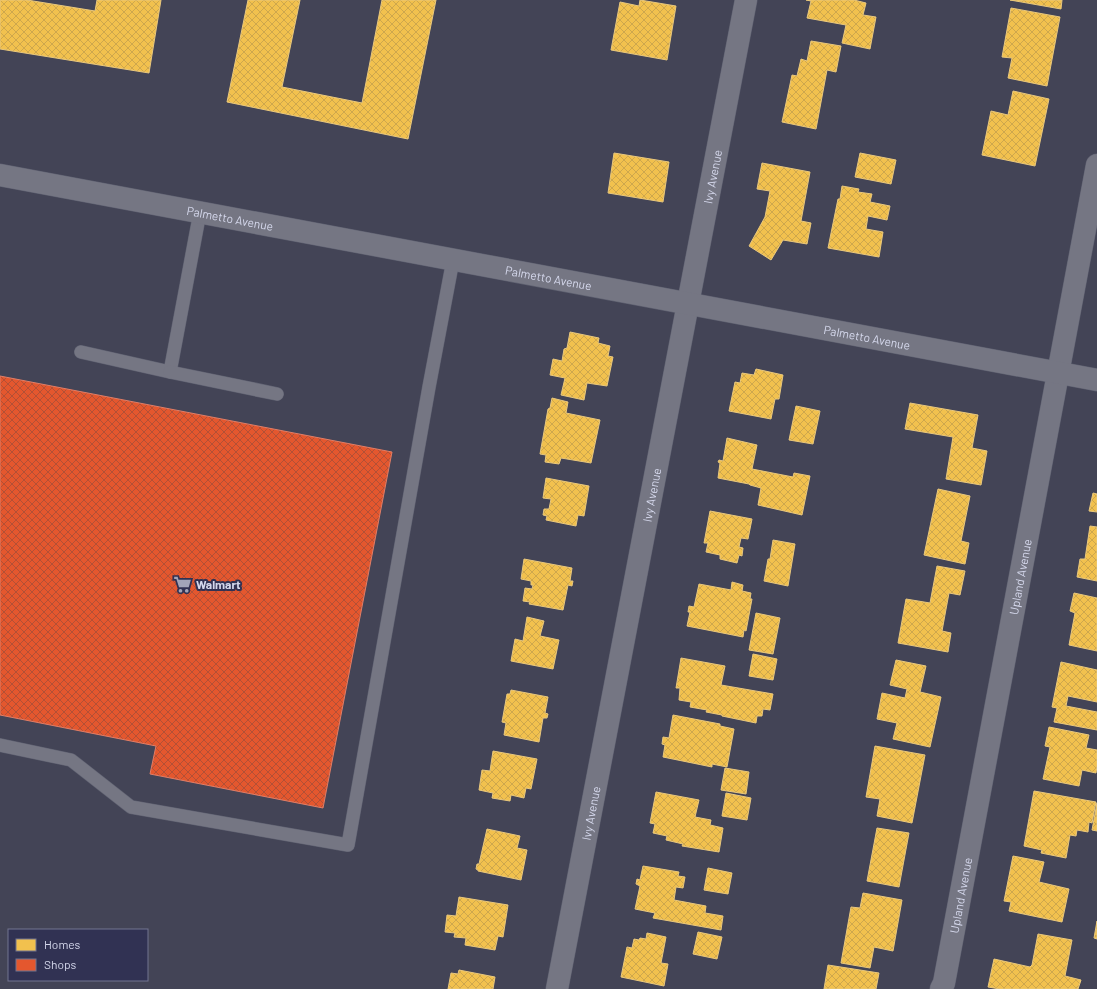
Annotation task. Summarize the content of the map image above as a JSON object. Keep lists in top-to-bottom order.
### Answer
{
  "streets": {
    "street": ["Ivy Avenue", "Palmetto Avenue", "Upland Avenue"]
  },
  "crossings": [
    ["Ivy Avenue", "Palmetto Avenue"],
    ["Palmetto Avenue", "Upland Avenue"]
  ],
  "places": {
    "supermarket": ["Walmart"]
  },
  "legend": ["Homes", "Shops"]
}
